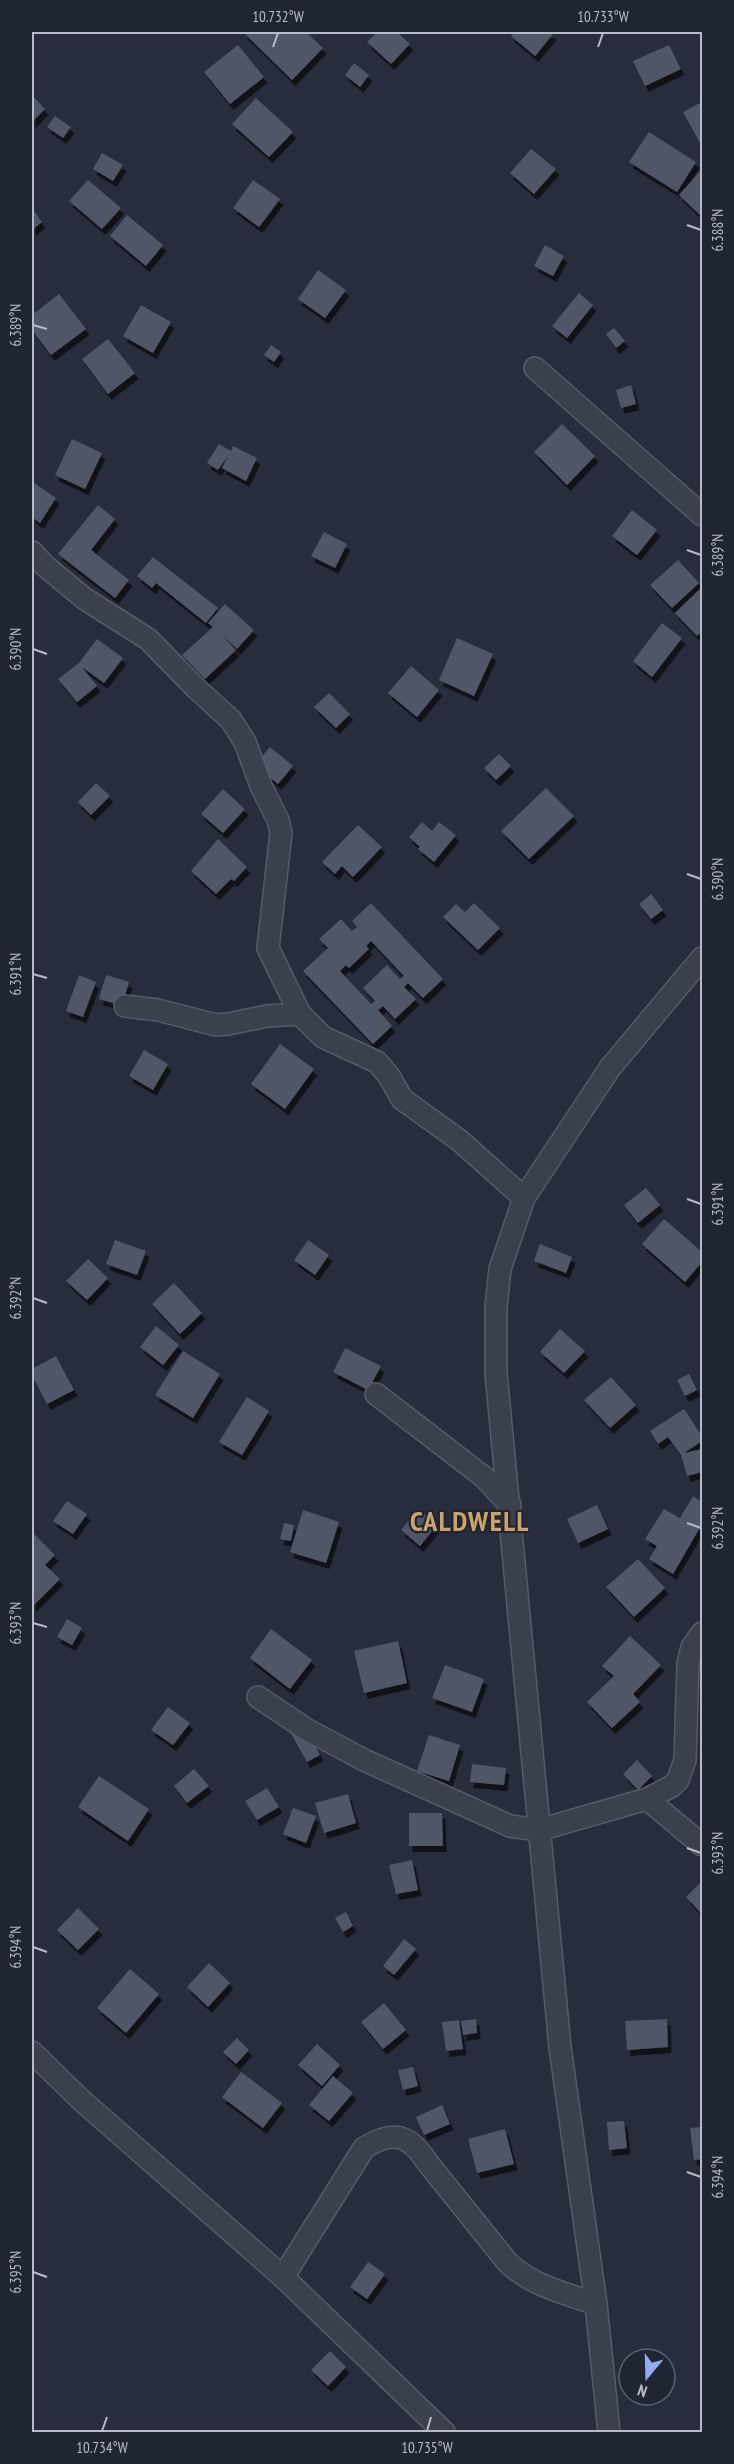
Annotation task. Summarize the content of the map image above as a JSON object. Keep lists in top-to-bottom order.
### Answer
{
  "districts": ["CALDWELL"],
  "north": "bottom",
  "coordinates": [
    "10.732°W",
    "10.733°W",
    "6.388°N",
    "6.389°N",
    "6.390°N",
    "6.391°N",
    "6.392°N",
    "6.393°N",
    "6.394°N",
    "6.395°N",
    "10.734°W",
    "10.735°W"
  ]
}
